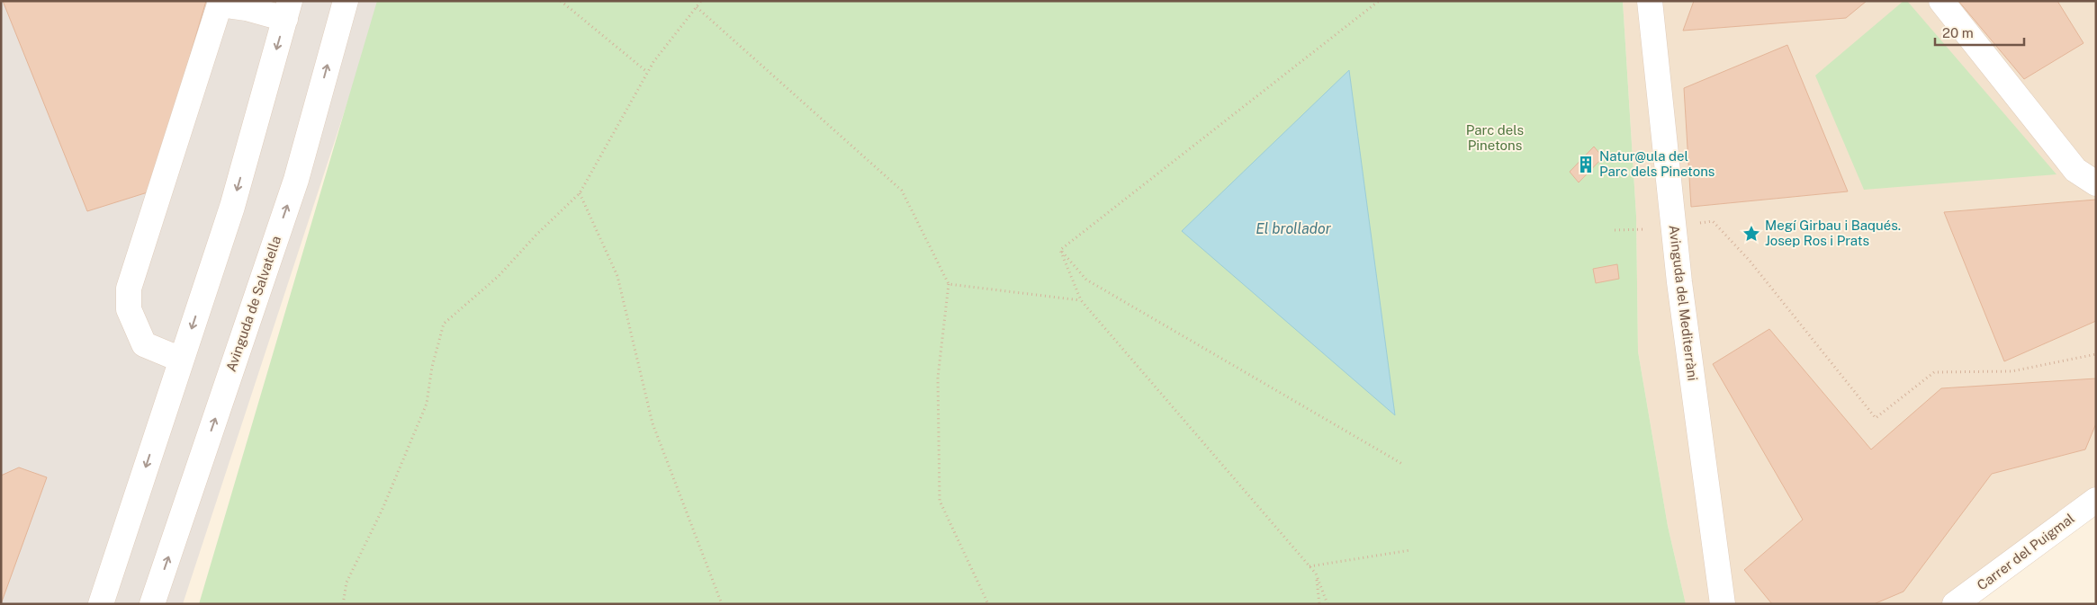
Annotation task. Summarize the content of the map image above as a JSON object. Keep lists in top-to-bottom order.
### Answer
{
  "streets": {
    "street": ["Avinguda del Mediterràni", "Avinguda de Salvatella", "Carrer del Puigmal"]
  },
  "water": ["El brollador"],
  "parks": ["Parc dels Pinetons"],
  "places": {
    "building": ["Natur@ula del Parc dels Pinetons"],
    "place": ["Megí Girbau i Baqués. Josep Ros i Prats"]
  },
  "scale_bar": "20 m"
}
